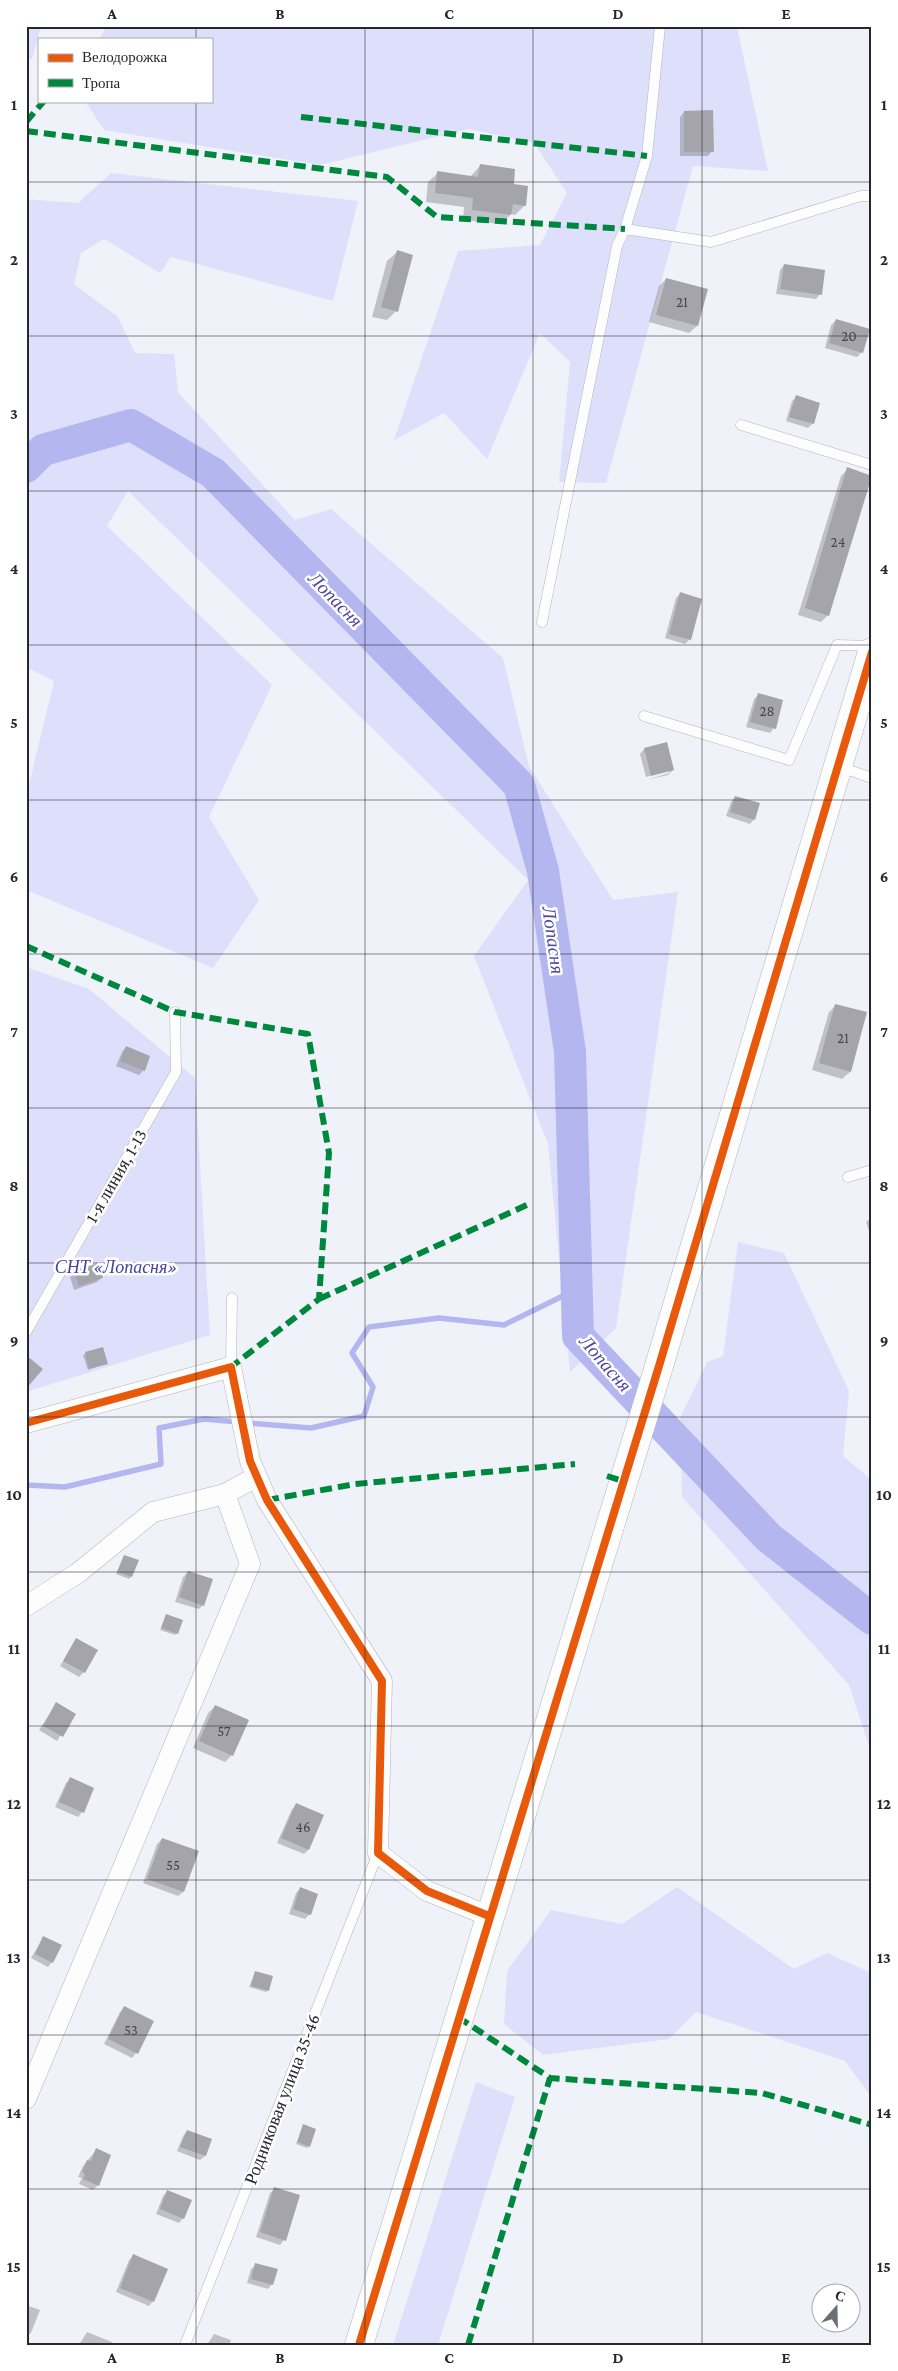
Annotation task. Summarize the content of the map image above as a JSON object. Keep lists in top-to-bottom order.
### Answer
{
  "streets": {
    "lane": ["1-я линия, 1-13", "Родниковая улица 35-46"]
  },
  "water": ["Лопасня"],
  "parks": ["СНТ «Лопасня»"],
  "house_numbers": [
    "21",
    "20",
    "24",
    "28",
    "21",
    "57",
    "46",
    "55",
    "53"
  ],
  "legend": ["Велодорожка", "Тропа"],
  "north": "top",
  "grid": {
    "columns": [
      "A",
      "B",
      "C",
      "D",
      "E"
    ],
    "rows": [
      "1",
      "2",
      "3",
      "4",
      "5",
      "6",
      "7",
      "8",
      "9",
      "10",
      "11",
      "12",
      "13",
      "14",
      "15"
    ]
  }
}
